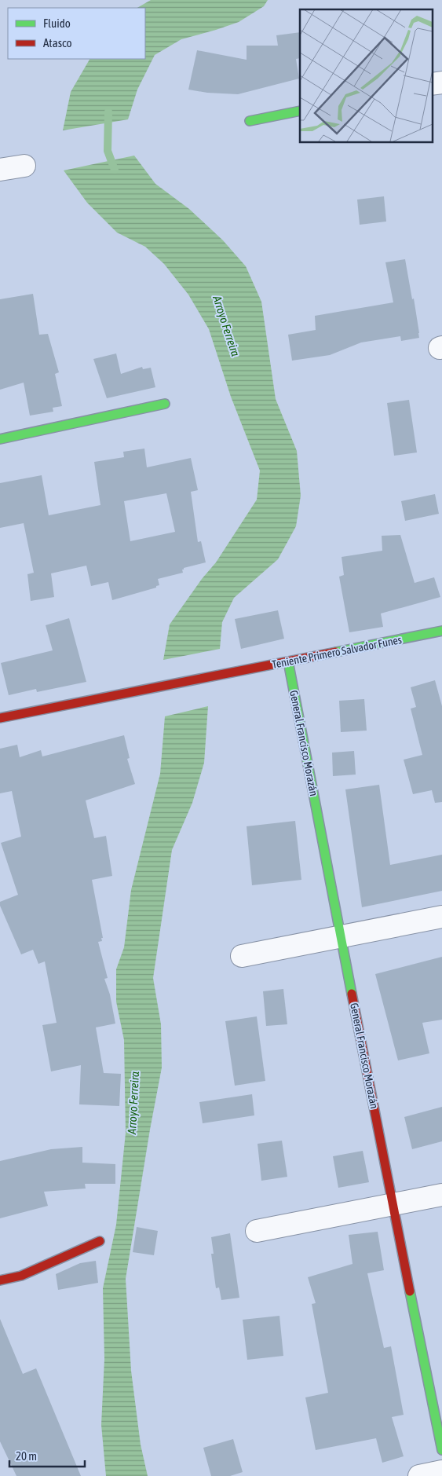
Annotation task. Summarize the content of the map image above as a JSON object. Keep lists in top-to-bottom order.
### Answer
{
  "streets": {
    "street": ["Teniente Primero Salvador Funes", "General Francisco Morazán"]
  },
  "crossings": [
    ["Teniente Primero Salvador Funes", "General Francisco Morazán"]
  ],
  "water": ["Arroyo Ferreira"],
  "legend": ["Fluido", "Atasco"],
  "scale_bar": "20 m"
}
